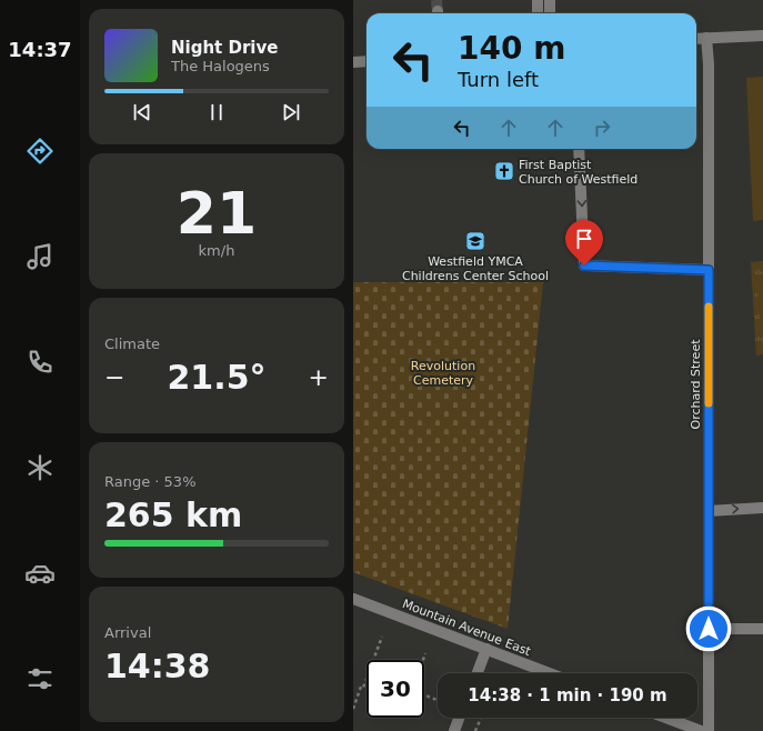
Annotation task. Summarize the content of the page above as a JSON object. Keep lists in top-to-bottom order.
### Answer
{
  "streets": {
    "street": ["Orchard Street", "Mountain Avenue East"]
  },
  "parks": ["Revolution Cemetery"],
  "places": {
    "church": ["First Baptist Church of Westfield"],
    "school or university": ["Westfield YMCA Childrens Center School"]
  },
  "page": {
    "tabs": "14:37",
    "turn": ["140 m", "Turn left"],
    "song": ["Night Drive", "The Halogens"],
    "tile": [
      ["21", "km/h"],
      "Climate",
      ["Range · 53%", "265 km"],
      ["Arrival", "14:38"]
    ],
    "heat": ["−", "21.5°", "+"],
    "limit": "30",
    "trip": "14:38 · 1 min · 190 m"
  }
}
